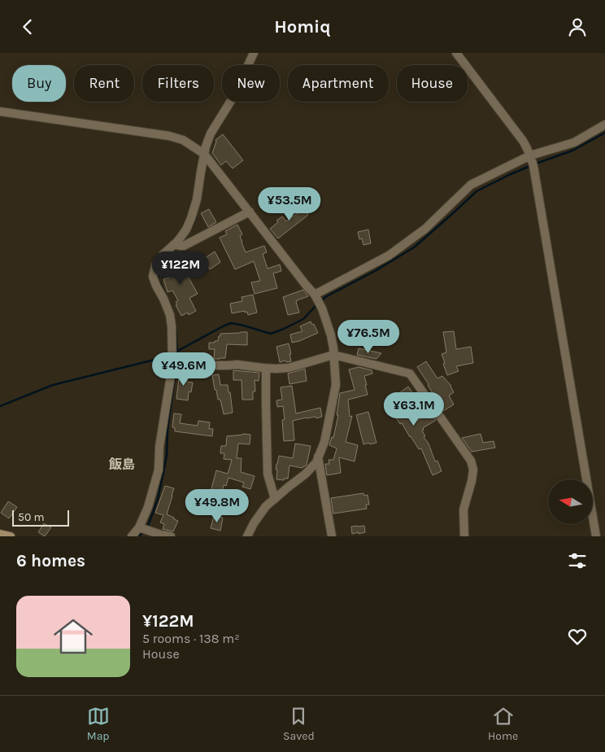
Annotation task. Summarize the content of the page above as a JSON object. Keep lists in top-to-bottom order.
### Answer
{
  "districts": ["飯島"],
  "scale_bar": "50 m",
  "north": "left",
  "page": {
    "header": "Homiq",
    "chip": [
      "Buy",
      "Rent",
      "Filters",
      "New",
      "Apartment",
      "House"
    ],
    "price": [
      "¥53.5M",
      "¥122M",
      "¥76.5M",
      "¥49.6M",
      "¥63.1M",
      "¥49.8M"
    ],
    "scale": "50 m",
    "heading": "6 homes",
    "list": [
      {
        "name": "¥122M",
        "note": "5 rooms · 138 m² · House"
      }
    ],
    "tabs": ["Map", "Saved", "Home"]
  }
}
